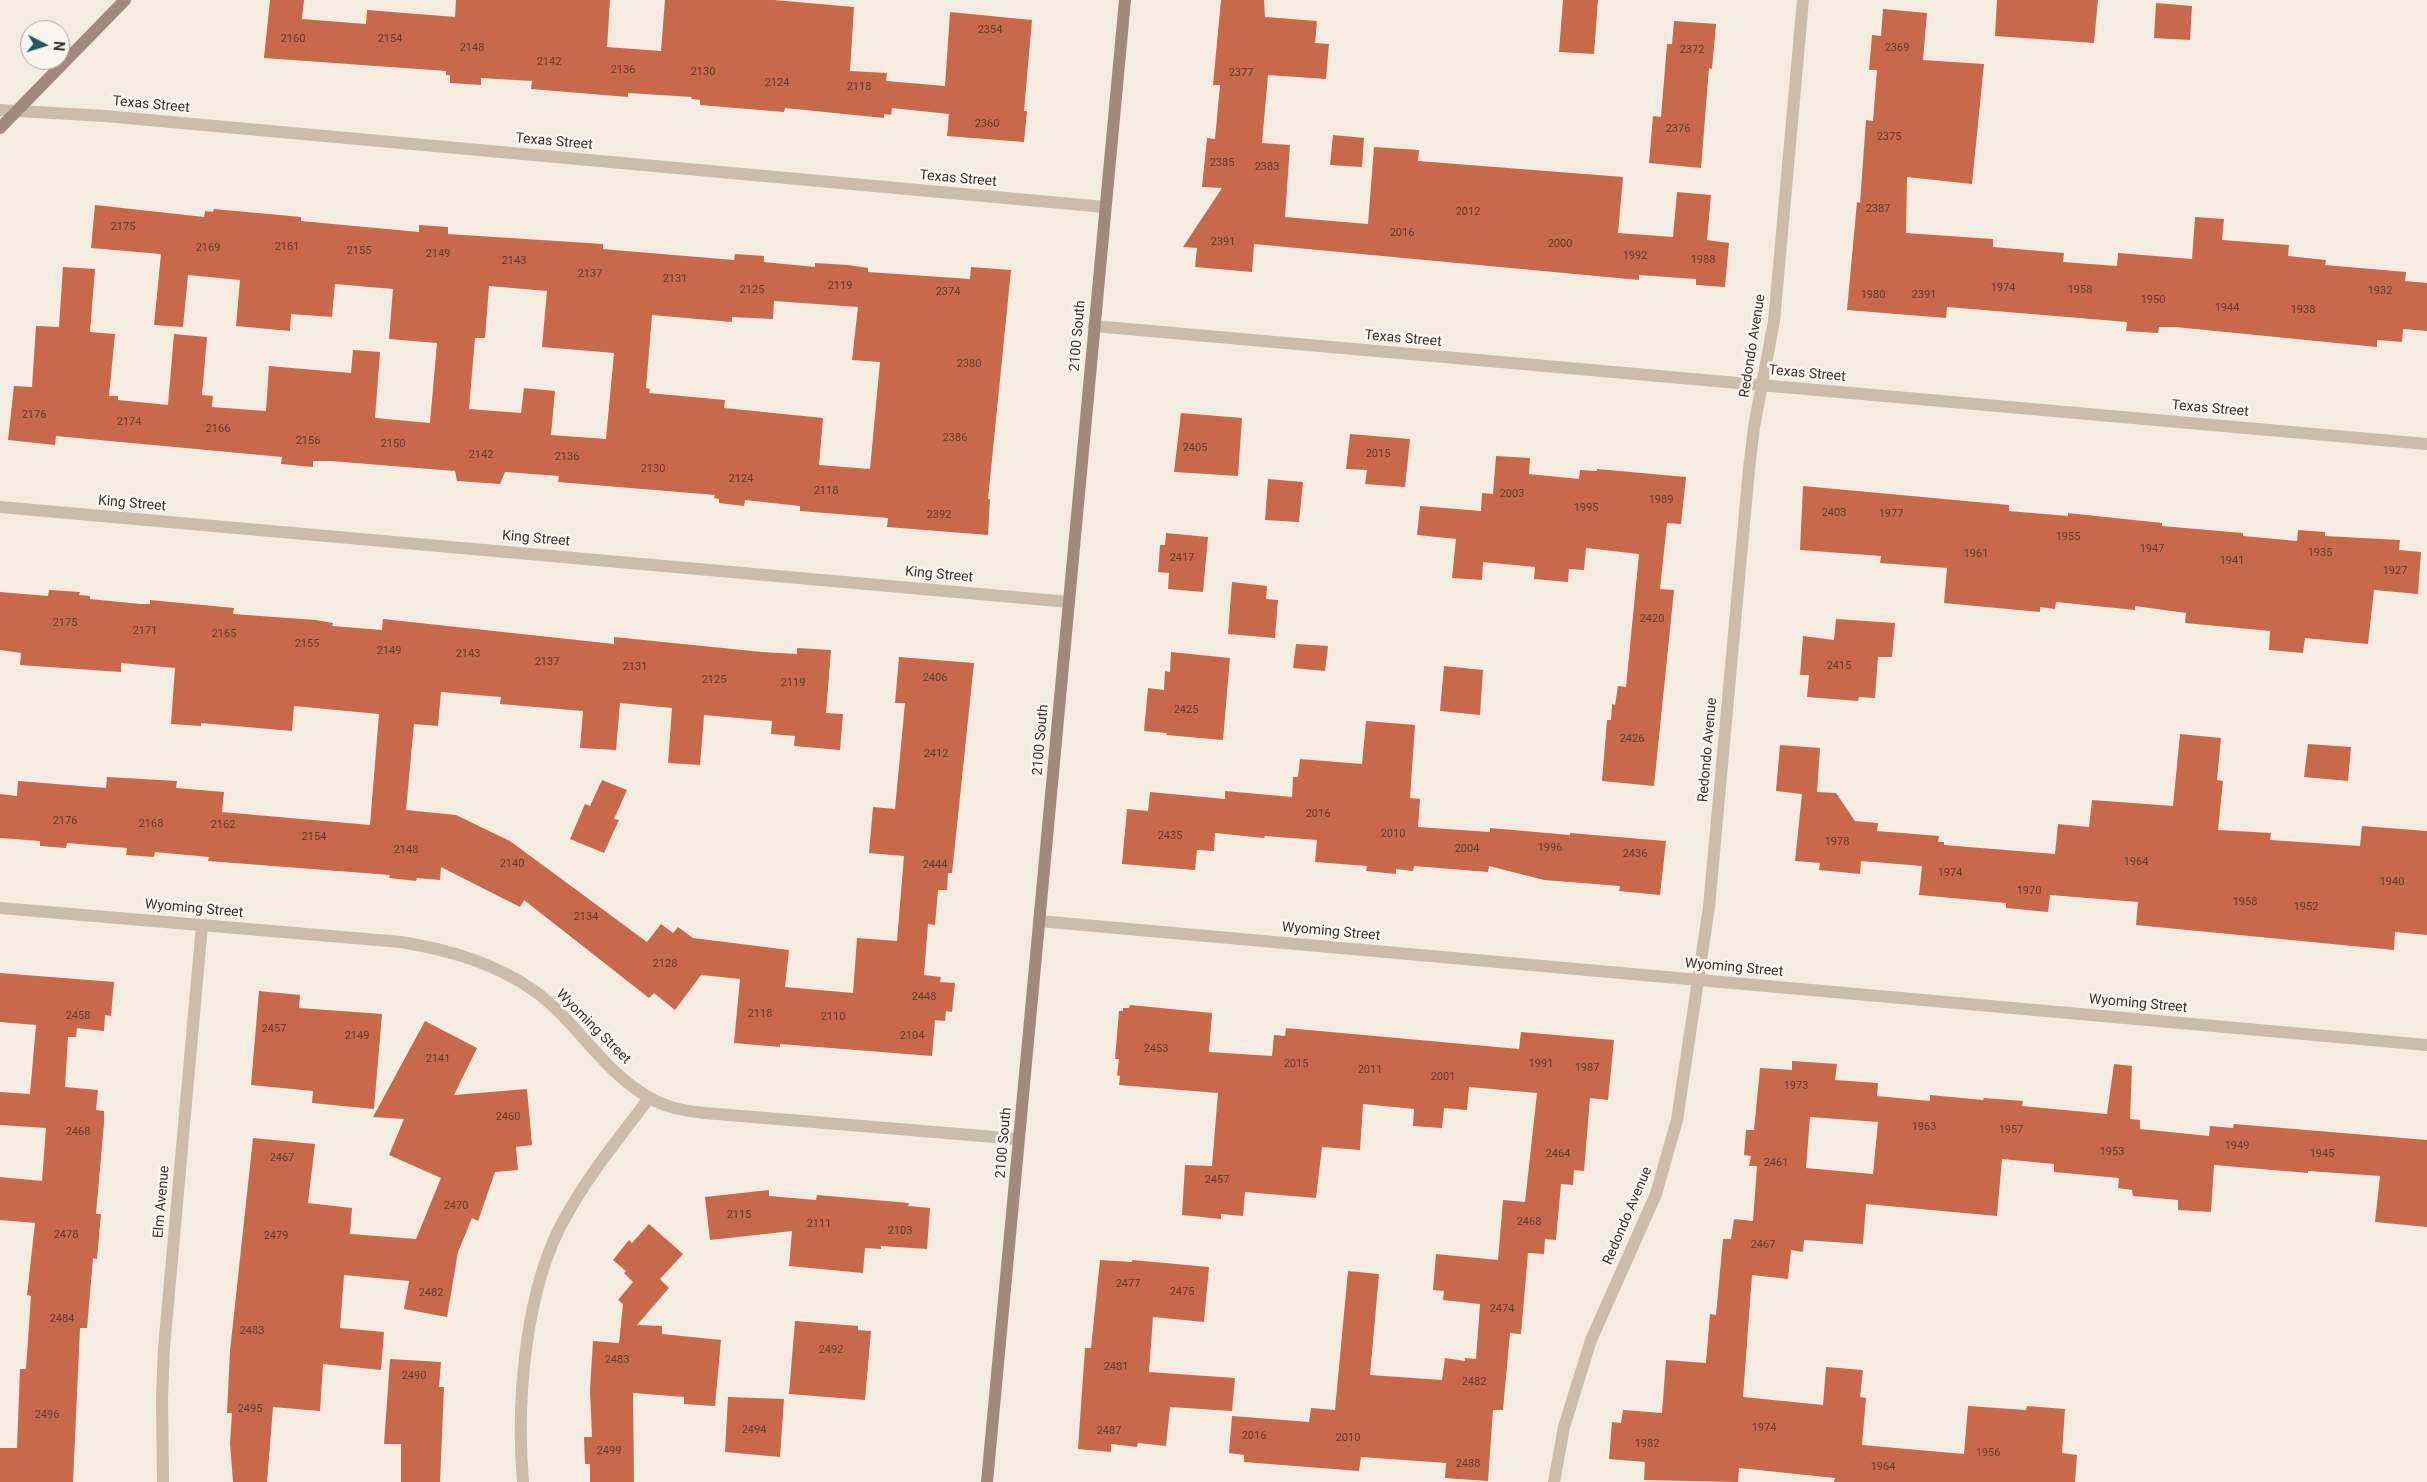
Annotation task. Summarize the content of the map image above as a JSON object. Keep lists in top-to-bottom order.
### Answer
{
  "streets": {
    "street": [
      "Texas Street",
      "2100 South",
      "Redondo Avenue",
      "King Street",
      "Wyoming Street",
      "Elm Avenue"
    ]
  },
  "crossings": [
    ["Texas Street", "2100 South"],
    ["Texas Street", "Redondo Avenue"],
    ["2100 South", "King Street"],
    ["2100 South", "Wyoming Street"],
    ["Redondo Avenue", "Wyoming Street"],
    ["Wyoming Street", "Elm Avenue"]
  ],
  "house_numbers": [
    "2354",
    "2160",
    "2154",
    "2148",
    "2369",
    "2372",
    "2142",
    "2136",
    "2130",
    "2377",
    "2124",
    "2118",
    "2360",
    "2376",
    "2375",
    "2385",
    "2383",
    "2387",
    "2012",
    "2175",
    "2016",
    "2391",
    "2000",
    "2161",
    "2169",
    "2155",
    "2149",
    "1992",
    "1988",
    "2143",
    "2137",
    "2131",
    "2119",
    "1974",
    "2125",
    "1958",
    "1932",
    "2374",
    "1980",
    "2391",
    "1950",
    "1944",
    "1938",
    "2380",
    "2176",
    "2174",
    "2166",
    "2386",
    "2156",
    "2150",
    "2405",
    "2015",
    "2142",
    "2136",
    "2130",
    "2124",
    "2118",
    "2003",
    "1989",
    "1995",
    "2403",
    "1977",
    "2392",
    "1955",
    "1947",
    "1935",
    "1961",
    "2417",
    "1941",
    "1927",
    "2420",
    "2175",
    "2171",
    "2165",
    "2155",
    "2149",
    "2143",
    "2137",
    "2415",
    "2131",
    "2406",
    "2125",
    "2119",
    "2425",
    "2426",
    "2412",
    "2016",
    "2176",
    "2168",
    "2162",
    "2010",
    "2435",
    "2154",
    "1978",
    "1996",
    "2004",
    "2148",
    "2436",
    "1964",
    "2140",
    "2444",
    "1974",
    "1940",
    "1970",
    "1958",
    "1952",
    "2134",
    "2128",
    "2448",
    "2118",
    "2458",
    "2110",
    "2457",
    "2149",
    "2104",
    "2453",
    "2141",
    "2015",
    "1991",
    "1987",
    "2011",
    "2001",
    "1973",
    "2460",
    "1963",
    "1957",
    "2468",
    "1949",
    "1953",
    "2464",
    "1945",
    "2467",
    "2461",
    "2457",
    "2470",
    "2115",
    "2468",
    "2111",
    "2103",
    "2478",
    "2479",
    "2467",
    "2477",
    "2475",
    "2482",
    "2474",
    "2484",
    "2483",
    "2492",
    "2483",
    "2481",
    "2490",
    "2482",
    "2495",
    "2496",
    "1974",
    "2494",
    "2487",
    "2016",
    "2010",
    "1982",
    "2499",
    "1956",
    "2488",
    "1964"
  ],
  "north": "right"
}
